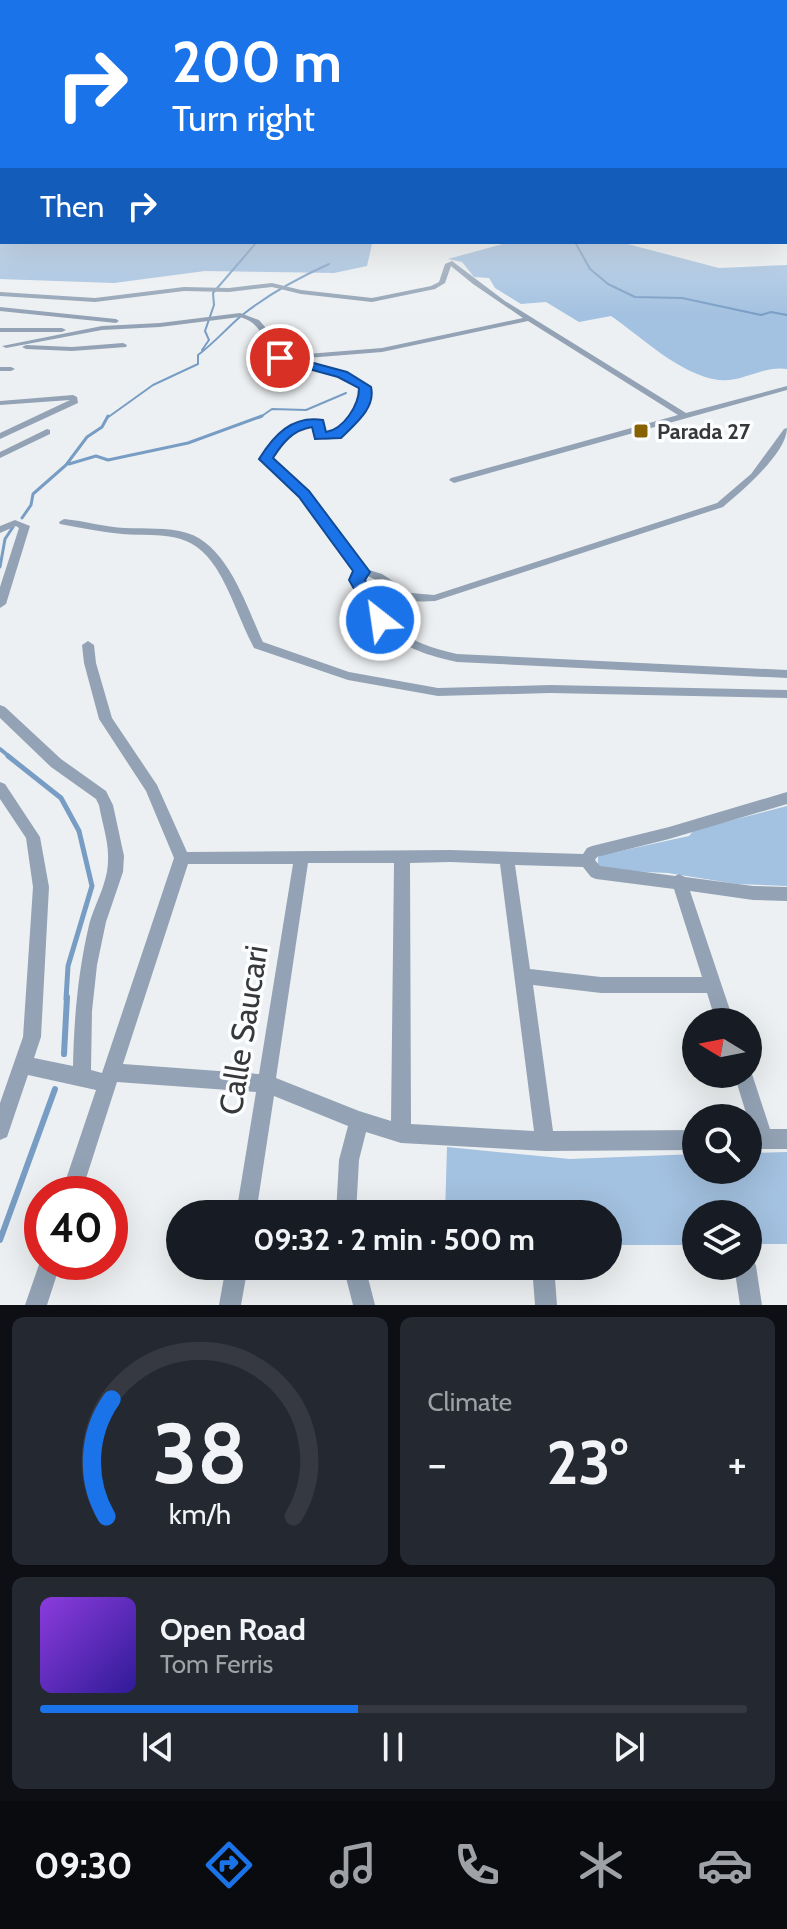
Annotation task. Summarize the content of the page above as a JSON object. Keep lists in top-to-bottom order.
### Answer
{
  "streets": {
    "street": ["Calle Saucari"]
  },
  "places": {
    "transit": ["Parada 27"]
  },
  "north": "left",
  "page": {
    "turn": ["200 m", "Turn right"],
    "then": "Then",
    "limit": "40",
    "trip": "09:32 · 2 min · 500 m",
    "tile": "Climate",
    "heat": ["−", "23°", "+"],
    "song": ["Open Road", "Tom Ferris"],
    "tabs": "09:30",
    "gauge": ["38", "km/h"]
  }
}
